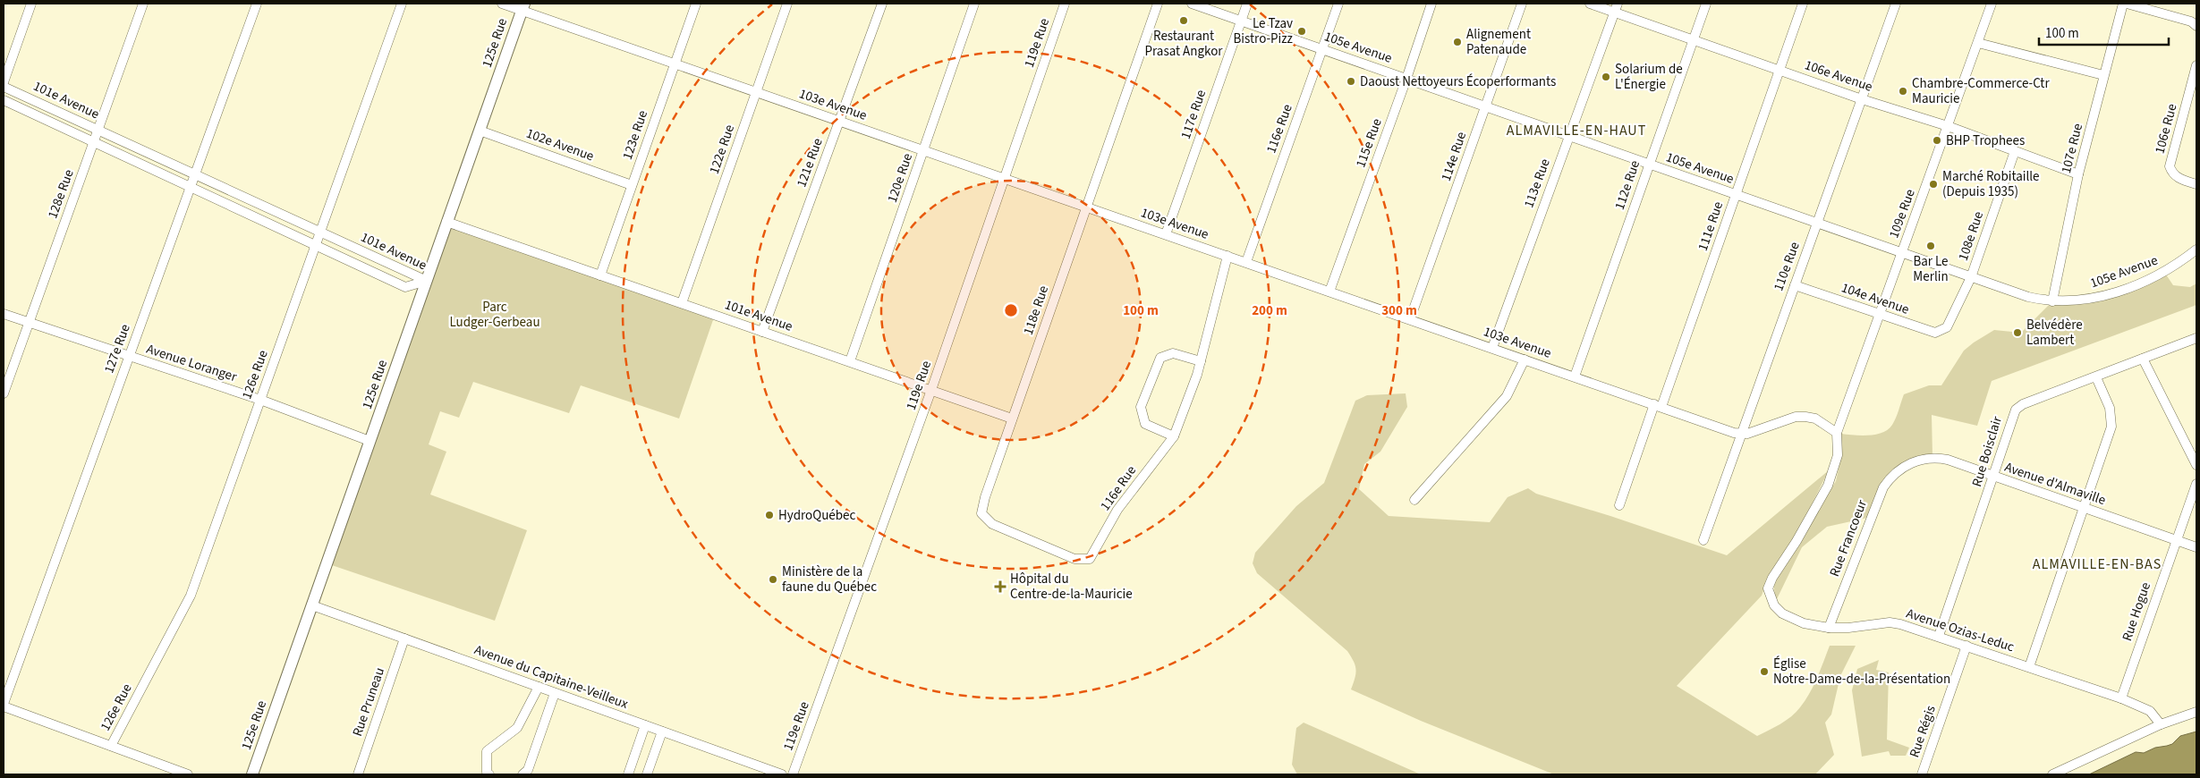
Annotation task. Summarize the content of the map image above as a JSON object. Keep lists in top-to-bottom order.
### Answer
{
  "streets": {
    "main road": ["125e Rue"],
    "street": [
      "119e Rue",
      "105e Avenue",
      "106e Avenue",
      "101e Avenue",
      "103e Avenue",
      "117e Rue",
      "116e Rue",
      "106e Rue",
      "123e Rue",
      "115e Rue",
      "102e Avenue",
      "107e Rue",
      "122e Rue",
      "114e Rue",
      "121e Rue",
      "120e Rue",
      "113e Rue",
      "112e Rue",
      "128e Rue",
      "109e Rue",
      "111e Rue",
      "108e Rue",
      "110e Rue",
      "104e Avenue",
      "118e Rue",
      "127e Rue",
      "Avenue Loranger",
      "126e Rue",
      "Rue Boisclair",
      "Avenue d'Almaville",
      "Rue Francoeur",
      "Rue Hogue",
      "Avenue Ozias-Leduc",
      "Avenue du Capitaine-Veilleux",
      "Rue Pruneau",
      "Rue Régis"
    ]
  },
  "crossings": [
    ["125e Rue", "101e Avenue"],
    ["125e Rue", "103e Avenue"],
    ["125e Rue", "102e Avenue"],
    ["125e Rue", "Avenue Loranger"],
    ["125e Rue", "Avenue du Capitaine-Veilleux"],
    ["119e Rue", "101e Avenue"],
    ["119e Rue", "103e Avenue"],
    ["105e Avenue", "117e Rue"],
    ["105e Avenue", "116e Rue"],
    ["105e Avenue", "115e Rue"],
    ["105e Avenue", "107e Rue"],
    ["105e Avenue", "114e Rue"],
    ["105e Avenue", "113e Rue"],
    ["105e Avenue", "112e Rue"],
    ["105e Avenue", "109e Rue"],
    ["105e Avenue", "111e Rue"],
    ["105e Avenue", "108e Rue"],
    ["105e Avenue", "110e Rue"],
    ["106e Avenue", "107e Rue"],
    ["106e Avenue", "113e Rue"],
    ["106e Avenue", "112e Rue"],
    ["106e Avenue", "109e Rue"],
    ["106e Avenue", "111e Rue"],
    ["106e Avenue", "108e Rue"],
    ["106e Avenue", "110e Rue"],
    ["101e Avenue", "123e Rue"],
    ["101e Avenue", "122e Rue"],
    ["101e Avenue", "121e Rue"],
    ["101e Avenue", "120e Rue"],
    ["101e Avenue", "128e Rue"],
    ["101e Avenue", "118e Rue"],
    ["101e Avenue", "127e Rue"],
    ["101e Avenue", "126e Rue"],
    ["103e Avenue", "117e Rue"],
    ["103e Avenue", "116e Rue"],
    ["103e Avenue", "123e Rue"],
    ["103e Avenue", "115e Rue"],
    ["103e Avenue", "122e Rue"],
    ["103e Avenue", "114e Rue"],
    ["103e Avenue", "121e Rue"],
    ["103e Avenue", "120e Rue"],
    ["103e Avenue", "113e Rue"],
    ["103e Avenue", "112e Rue"],
    ["103e Avenue", "111e Rue"],
    ["103e Avenue", "110e Rue"],
    ["103e Avenue", "118e Rue"],
    ["116e Rue", "118e Rue"],
    ["123e Rue", "102e Avenue"],
    ["128e Rue", "Avenue Loranger"],
    ["109e Rue", "104e Avenue"],
    ["109e Rue", "Avenue Ozias-Leduc"],
    ["108e Rue", "104e Avenue"],
    ["110e Rue", "104e Avenue"],
    ["127e Rue", "Avenue Loranger"],
    ["Avenue Loranger", "126e Rue"],
    ["Rue Boisclair", "Avenue d'Almaville"],
    ["Rue Boisclair", "Avenue Ozias-Leduc"],
    ["Avenue d'Almaville", "Rue Francoeur"],
    ["Avenue d'Almaville", "Rue Hogue"],
    ["Rue Francoeur", "Avenue Ozias-Leduc"],
    ["Rue Hogue", "Avenue Ozias-Leduc"],
    ["Avenue Ozias-Leduc", "Rue Régis"],
    ["Avenue du Capitaine-Veilleux", "Rue Pruneau"]
  ],
  "districts": ["ALMAVILLE-EN-HAUT", "ALMAVILLE-EN-BAS"],
  "parks": ["Parc Ludger-Gerbeau"],
  "places": {
    "other": [
      "Restaurant Prasat Angkor",
      "Le Tzav Bistro-Pizz",
      "Alignement Patenaude",
      "Solarium de L'Énergie",
      "Daoust Nettoyeurs Écoperformants",
      "Chambre-Commerce-Ctr Mauricie",
      "BHP Trophees",
      "Marché Robitaille (Depuis 1935)",
      "Bar Le Merlin",
      "Belvédère Lambert",
      "HydroQuébec",
      "Ministère de la faune du Québec",
      "Église Notre-Dame-de-la-Présentation"
    ],
    "health": ["Hôpital du Centre-de-la-Mauricie"]
  },
  "scale_bar": "100 m",
  "rings": ["100 m", "200 m", "300 m"]
}
